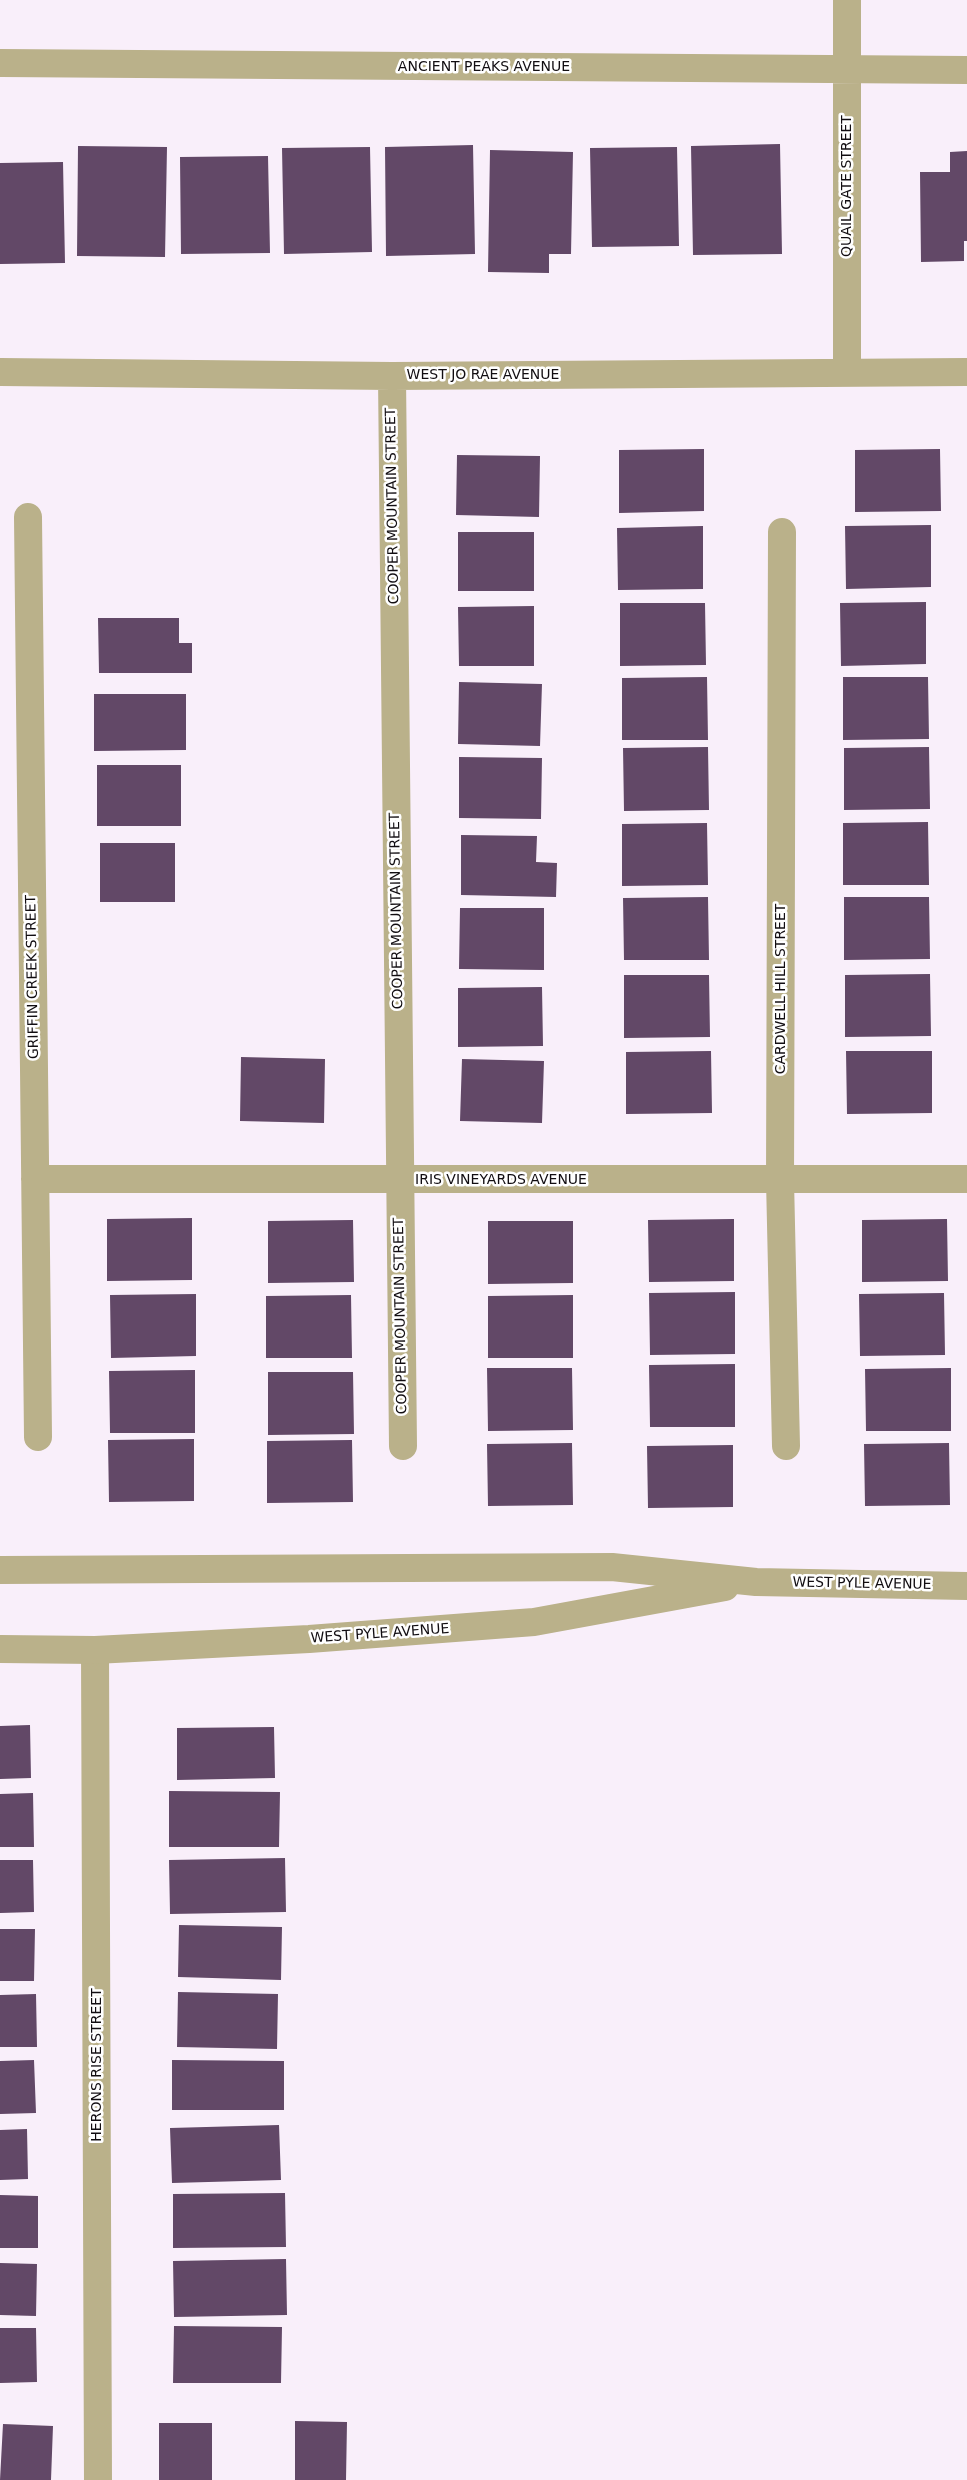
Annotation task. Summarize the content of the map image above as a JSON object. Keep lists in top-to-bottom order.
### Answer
{
  "streets": {
    "street": [
      "ANCIENT PEAKS AVENUE",
      "QUAIL GATE STREET",
      "WEST JO RAE AVENUE",
      "COOPER MOUNTAIN STREET",
      "GRIFFIN CREEK STREET",
      "CARDWELL HILL STREET",
      "IRIS VINEYARDS AVENUE",
      "WEST PYLE AVENUE",
      "HERONS RISE STREET"
    ]
  },
  "crossings": [
    ["ANCIENT PEAKS AVENUE", "QUAIL GATE STREET"],
    ["QUAIL GATE STREET", "WEST JO RAE AVENUE"],
    ["WEST JO RAE AVENUE", "COOPER MOUNTAIN STREET"],
    ["COOPER MOUNTAIN STREET", "IRIS VINEYARDS AVENUE"],
    ["GRIFFIN CREEK STREET", "IRIS VINEYARDS AVENUE"],
    ["CARDWELL HILL STREET", "IRIS VINEYARDS AVENUE"],
    ["WEST PYLE AVENUE", "HERONS RISE STREET"]
  ]
}
